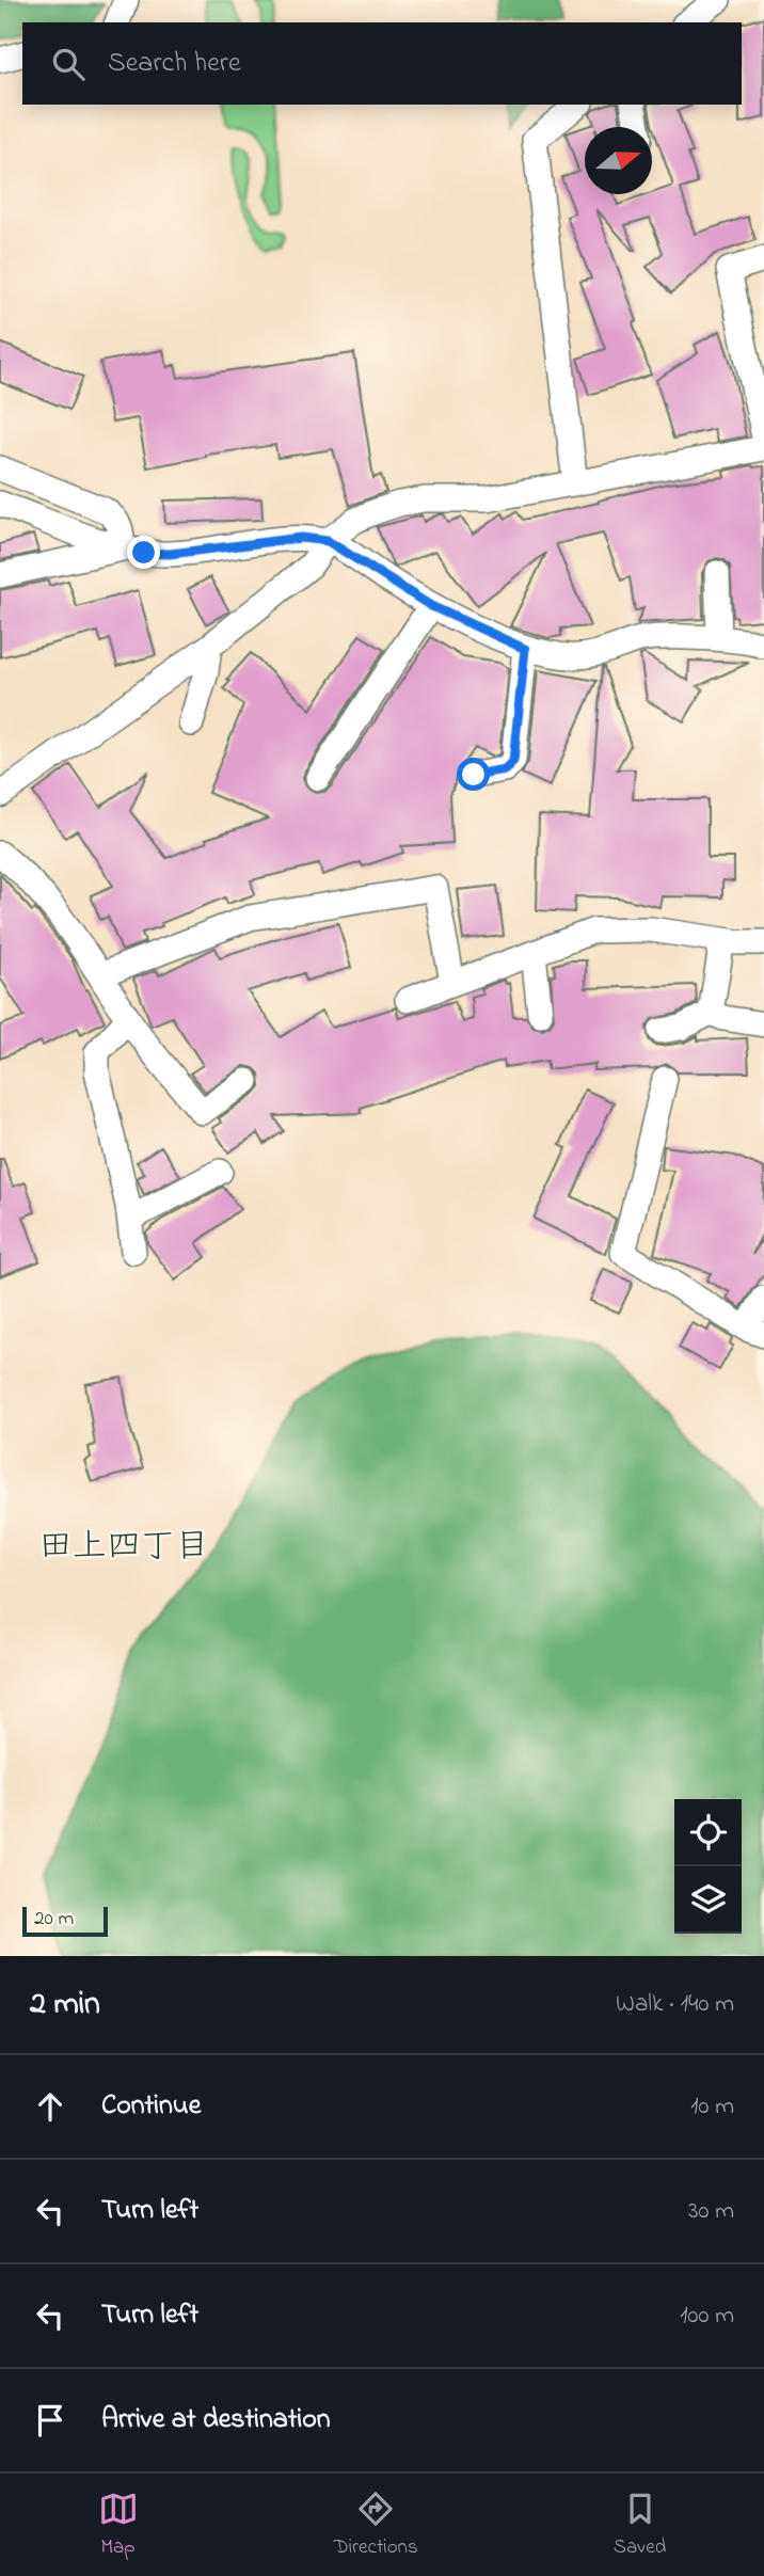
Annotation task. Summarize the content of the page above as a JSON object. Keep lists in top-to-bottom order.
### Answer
{
  "districts": ["田上四丁目"],
  "scale_bar": "20 m",
  "north": "right",
  "page": {
    "search": "Search here",
    "scale": "20 m",
    "heading": ["2 min", "Walk · 140 m"],
    "list": [
      ["Continue", "10 m"],
      ["Turn left", "30 m"],
      ["Turn left", "100 m"],
      "Arrive at destination"
    ],
    "nav": ["Map", "Directions", "Saved"]
  }
}
